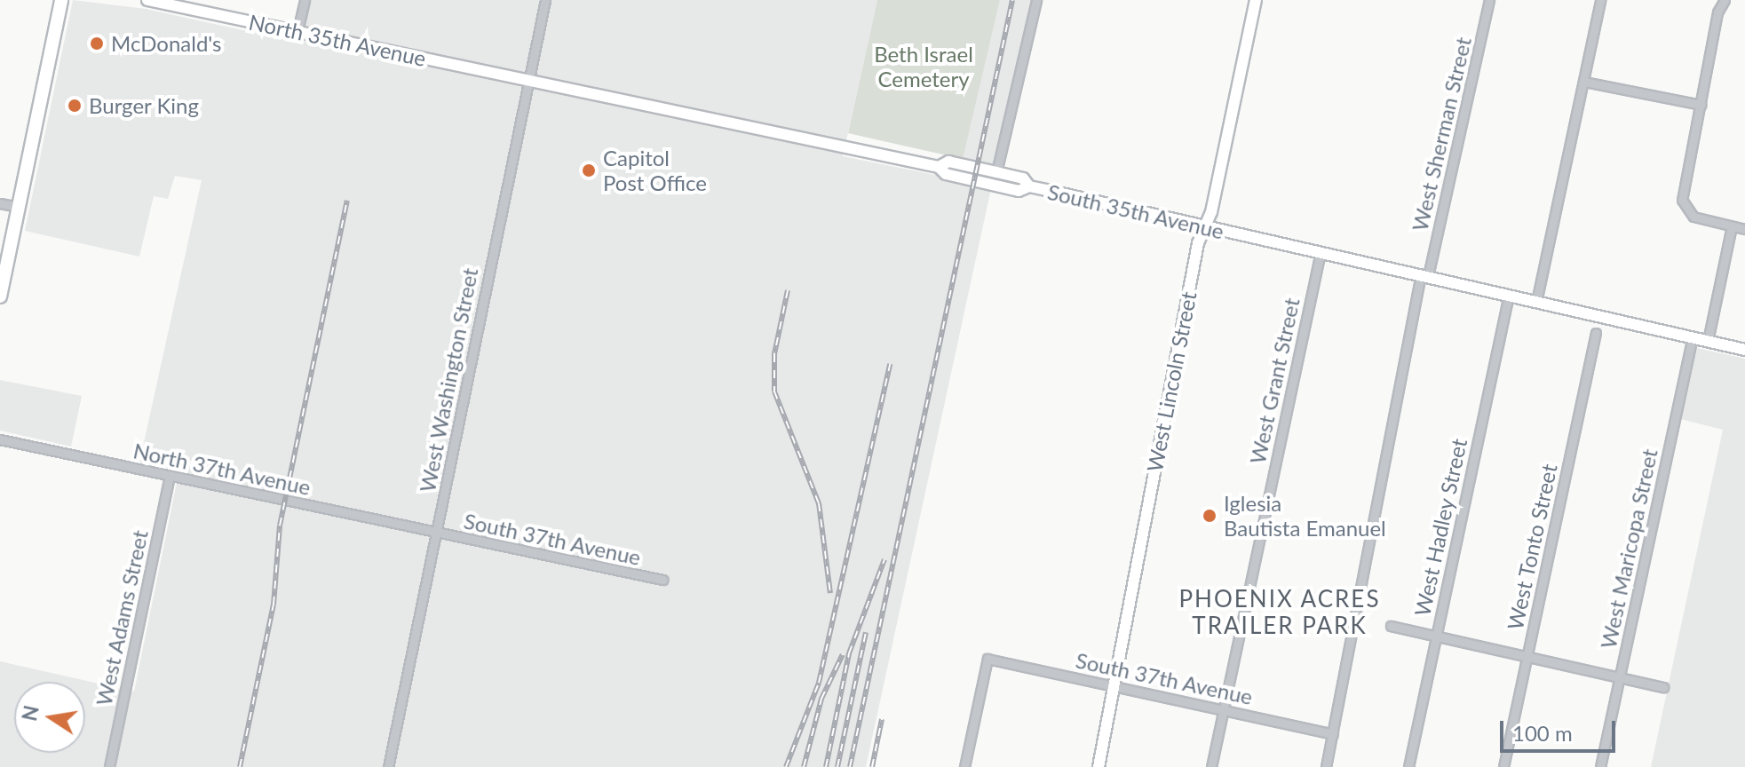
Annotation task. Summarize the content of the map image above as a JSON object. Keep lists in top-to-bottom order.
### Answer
{
  "streets": {
    "main road": ["North 35th Avenue", "South 35th Avenue", "West Lincoln Street"],
    "street": [
      "West Sherman Street",
      "West Washington Street",
      "West Grant Street",
      "North 37th Avenue",
      "West Hadley Street",
      "South 37th Avenue",
      "West Tonto Street",
      "West Maricopa Street",
      "West Adams Street"
    ]
  },
  "crossings": [
    ["North 35th Avenue", "South 35th Avenue"],
    ["North 35th Avenue", "West Washington Street"],
    ["West Sherman Street", "South 35th Avenue"],
    ["West Sherman Street", "South 37th Avenue"],
    ["South 35th Avenue", "West Washington Street"],
    ["South 35th Avenue", "West Grant Street"],
    ["South 35th Avenue", "West Lincoln Street"],
    ["South 35th Avenue", "West Hadley Street"],
    ["South 35th Avenue", "West Maricopa Street"],
    ["West Washington Street", "North 37th Avenue"],
    ["West Washington Street", "South 37th Avenue"],
    ["West Grant Street", "South 37th Avenue"],
    ["West Lincoln Street", "South 37th Avenue"],
    ["North 37th Avenue", "South 37th Avenue"],
    ["North 37th Avenue", "West Adams Street"]
  ],
  "districts": ["PHOENIX ACRES TRAILER PARK"],
  "parks": ["Beth Israel Cemetery"],
  "places": [
    "McDonald's",
    "Burger King",
    "Capitol Post Office",
    "Iglesia Bautista Emanuel"
  ],
  "scale_bar": "100 m",
  "north": "left"
}
